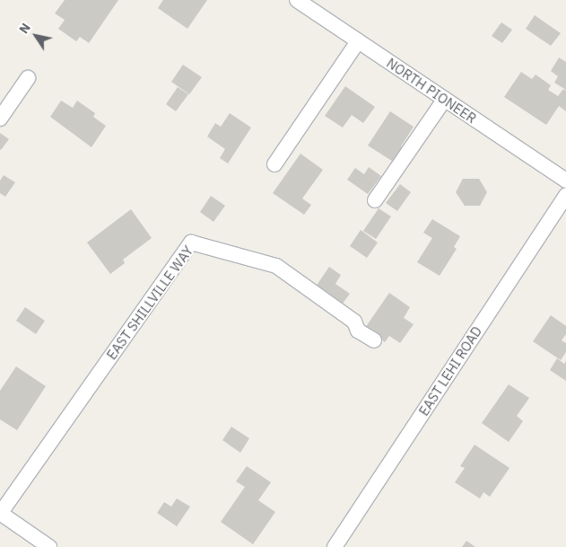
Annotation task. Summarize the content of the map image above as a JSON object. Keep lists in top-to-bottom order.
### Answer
{
  "streets": {
    "street": ["NORTH PIONEER", "EAST SHILLVILLE WAY", "EAST LEHI ROAD"]
  },
  "north": "top left"
}
